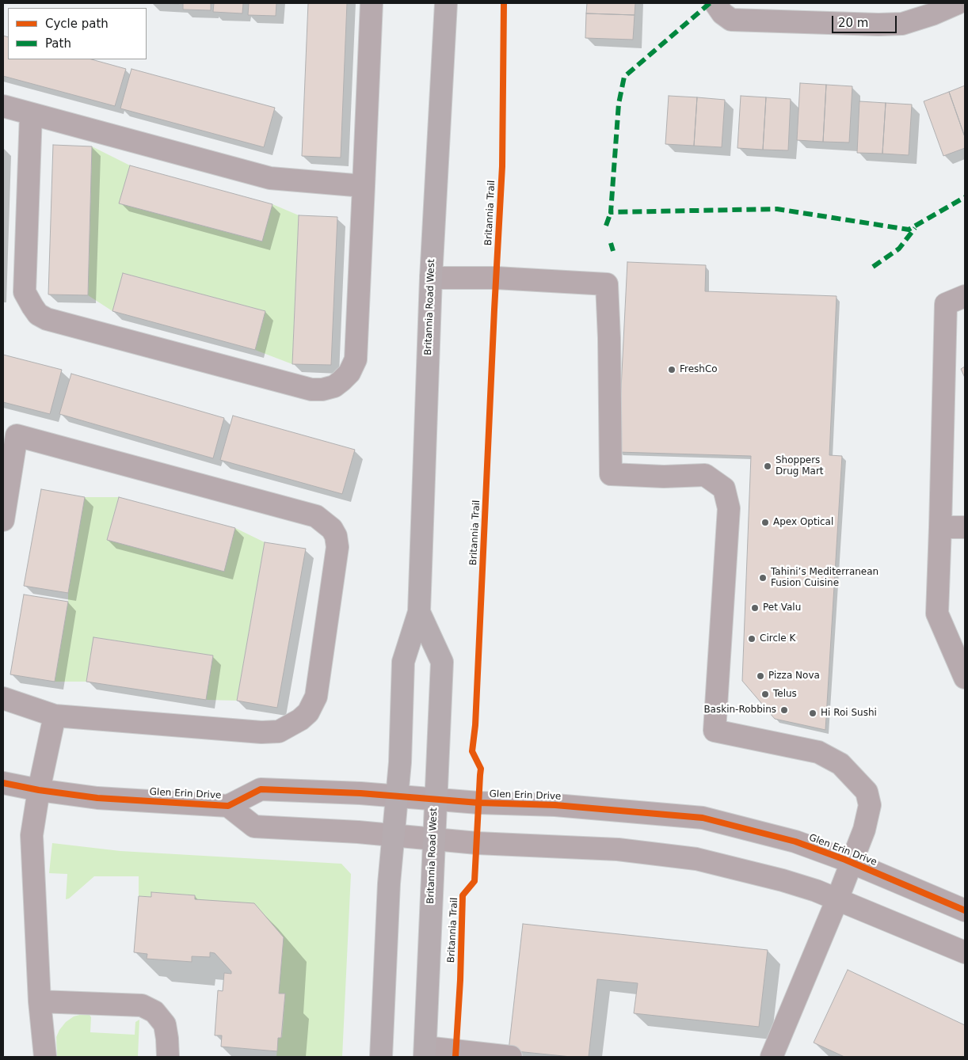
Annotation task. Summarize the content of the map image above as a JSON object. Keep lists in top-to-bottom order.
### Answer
{
  "streets": {
    "main road": ["Britannia Road West"],
    "street": ["Glen Erin Drive"],
    "cycle path": ["Britannia Trail"]
  },
  "crossings": [
    ["Britannia Road West", "Glen Erin Drive"]
  ],
  "places": [
    "FreshCo",
    "Shoppers Drug Mart",
    "Apex Optical",
    "Tahini’s Mediterranean Fusion Cuisine",
    "Pet Valu",
    "Circle K",
    "Pizza Nova",
    "Telus",
    "Baskin-Robbins",
    "Hi Roi Sushi"
  ],
  "legend": ["Cycle path", "Path"],
  "scale_bar": "20 m"
}
